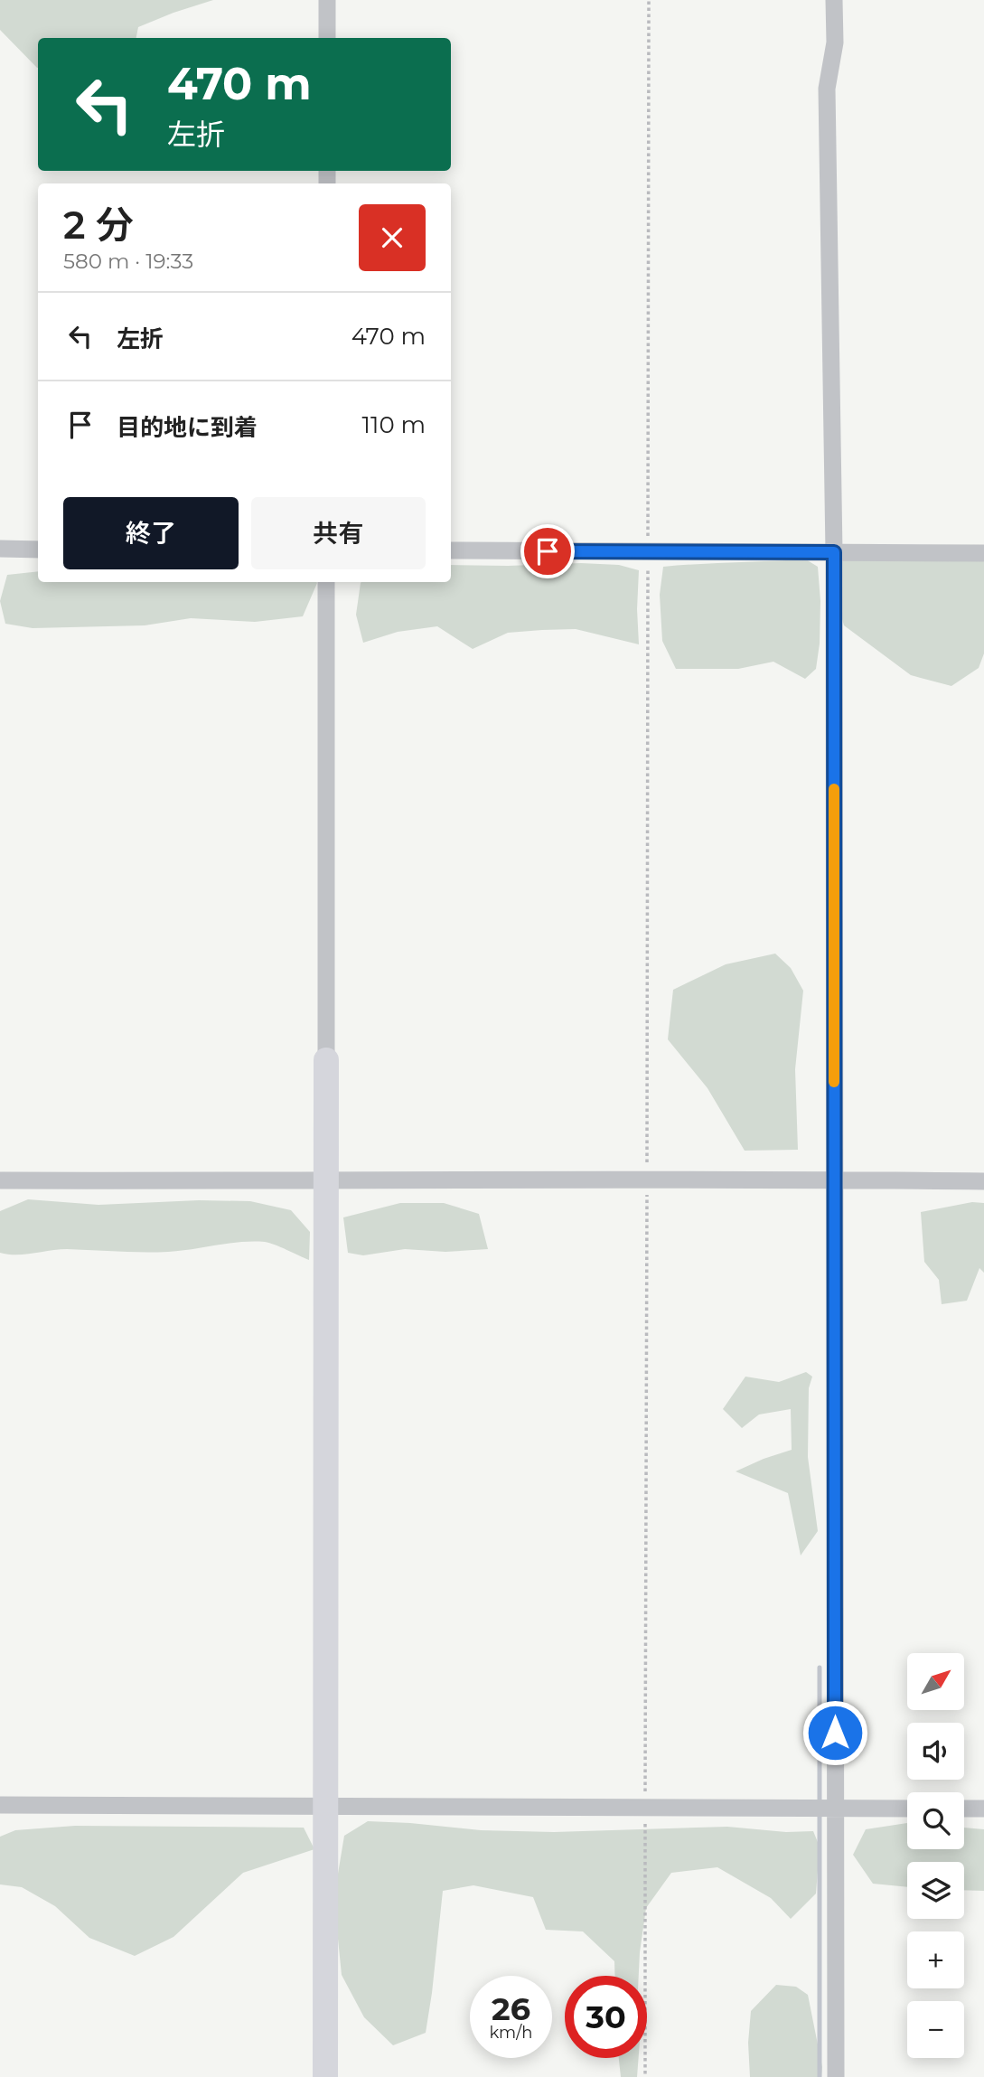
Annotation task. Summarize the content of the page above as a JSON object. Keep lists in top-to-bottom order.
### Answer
{
  "north": "top right",
  "page": {
    "turn": ["470 m", "左折"],
    "heading": ["2 分", "580 m · 19:33"],
    "list": [
      {
        "name": "左折",
        "value": "470 m"
      },
      {
        "name": "目的地に到着",
        "value": "110 m"
      }
    ],
    "buttons": ["終了", "共有"],
    "map_buttons": ["+", "−"],
    "speed": "26 km/h",
    "limit": "30"
  }
}
